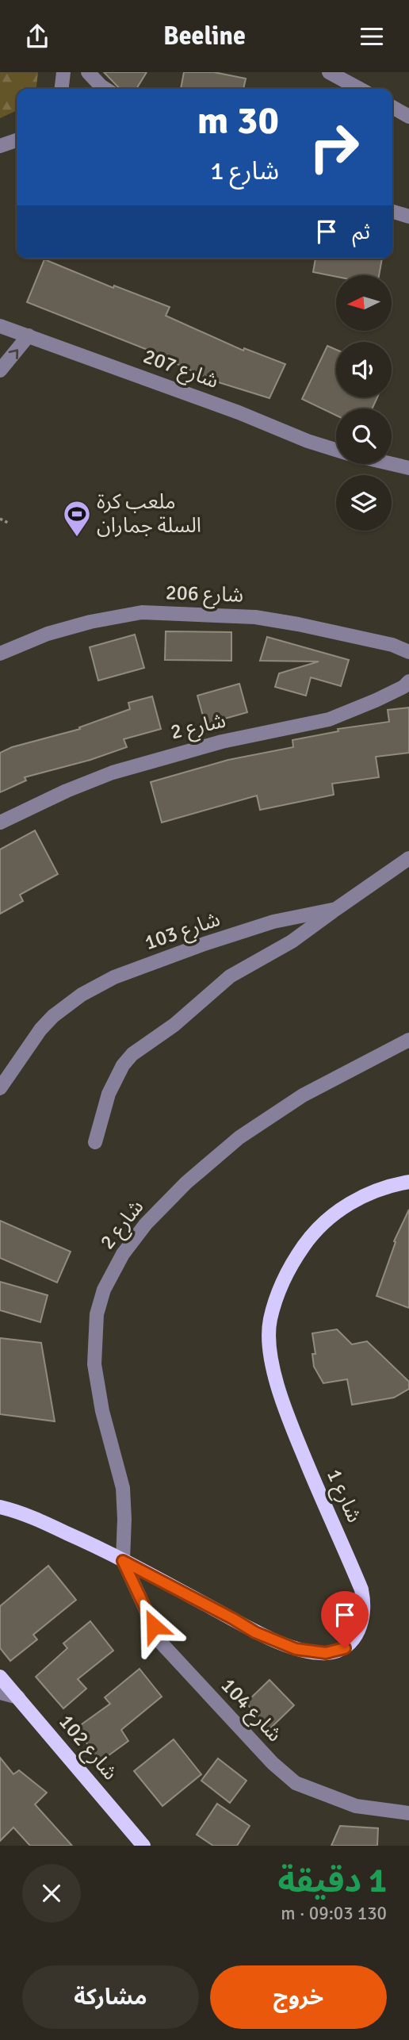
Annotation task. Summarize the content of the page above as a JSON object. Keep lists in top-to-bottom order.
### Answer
{
  "streets": {
    "main road": ["شارع 1", "شارع 102"],
    "street": [
      "شارع 207",
      "شارع 206",
      "شارع 2",
      "شارع 103",
      "شارع 104"
    ]
  },
  "crossings": [
    ["شارع 2", "شارع 1"],
    ["شارع 2", "شارع 104"],
    ["شارع 1", "شارع 104"]
  ],
  "places": {
    "sports": ["ملعب كرة السلة جماران"]
  },
  "north": "left",
  "page": {
    "header": "Beeline",
    "turn": ["30 m", "شارع 1"],
    "then": "ثم",
    "heading": ["1 دقيقة", "130 m · 09:03"],
    "buttons": ["خروج", "مشاركة"]
  }
}
